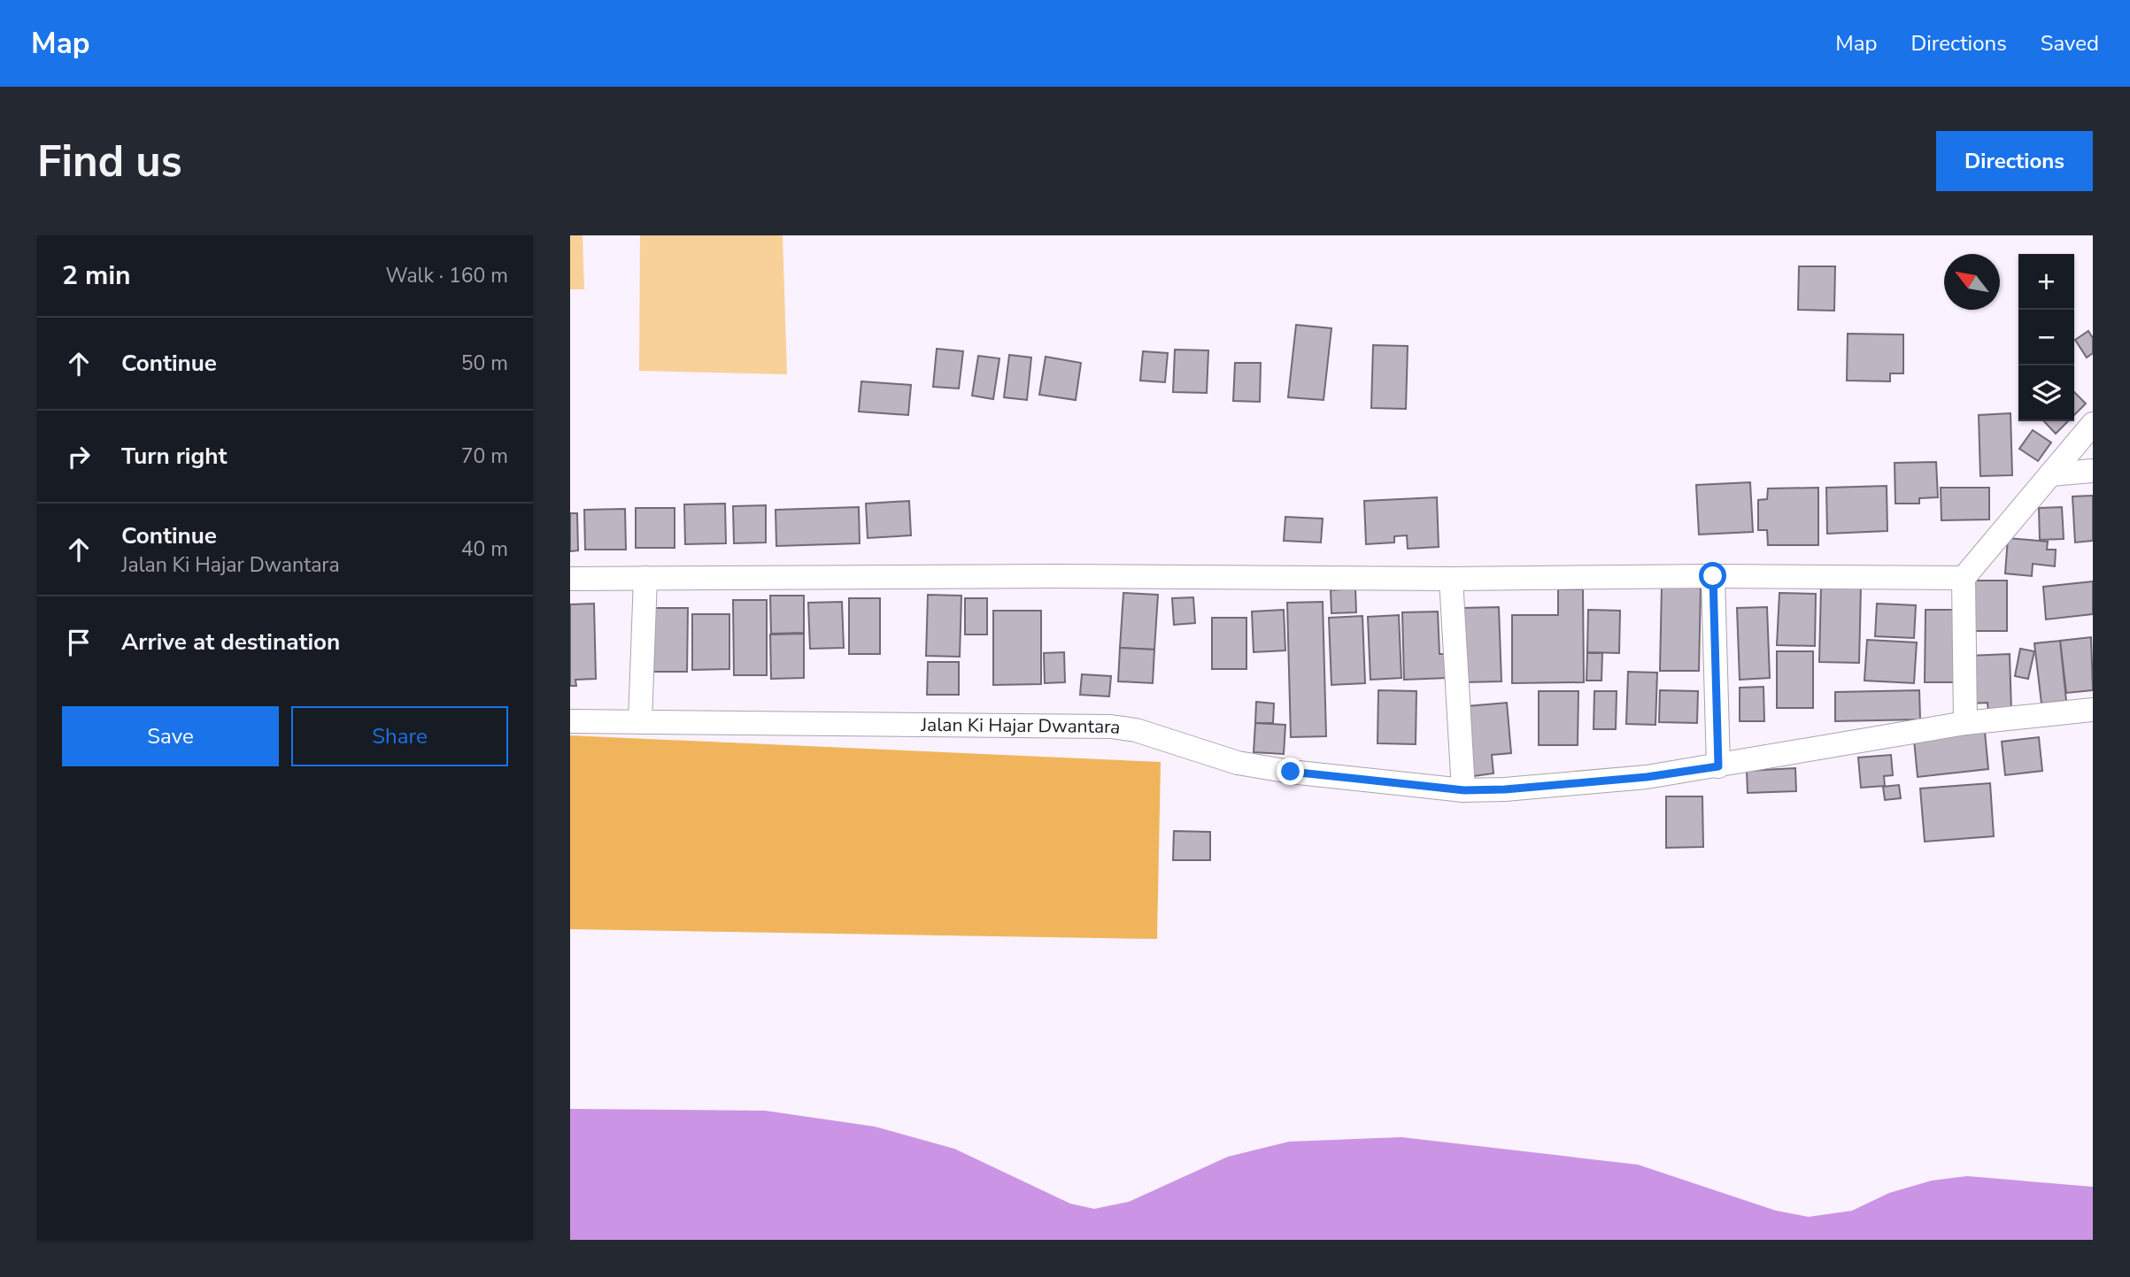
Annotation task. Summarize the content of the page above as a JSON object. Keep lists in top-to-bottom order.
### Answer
{
  "streets": {
    "street": ["Jalan Ki Hajar Dwantara"]
  },
  "north": "top left",
  "page": {
    "header": "Map",
    "nav": ["Map", "Directions", "Saved"],
    "buttons": [
      "Directions",
      ["Save", "Share"]
    ],
    "title": "Find us",
    "heading": ["2 min", "Walk · 160 m"],
    "map_buttons": ["+", "−"],
    "list": [
      ["Continue", "50 m"],
      ["Turn right", "70 m"],
      ["Continue", "Jalan Ki Hajar Dwantara", "40 m"],
      "Arrive at destination"
    ]
  }
}
